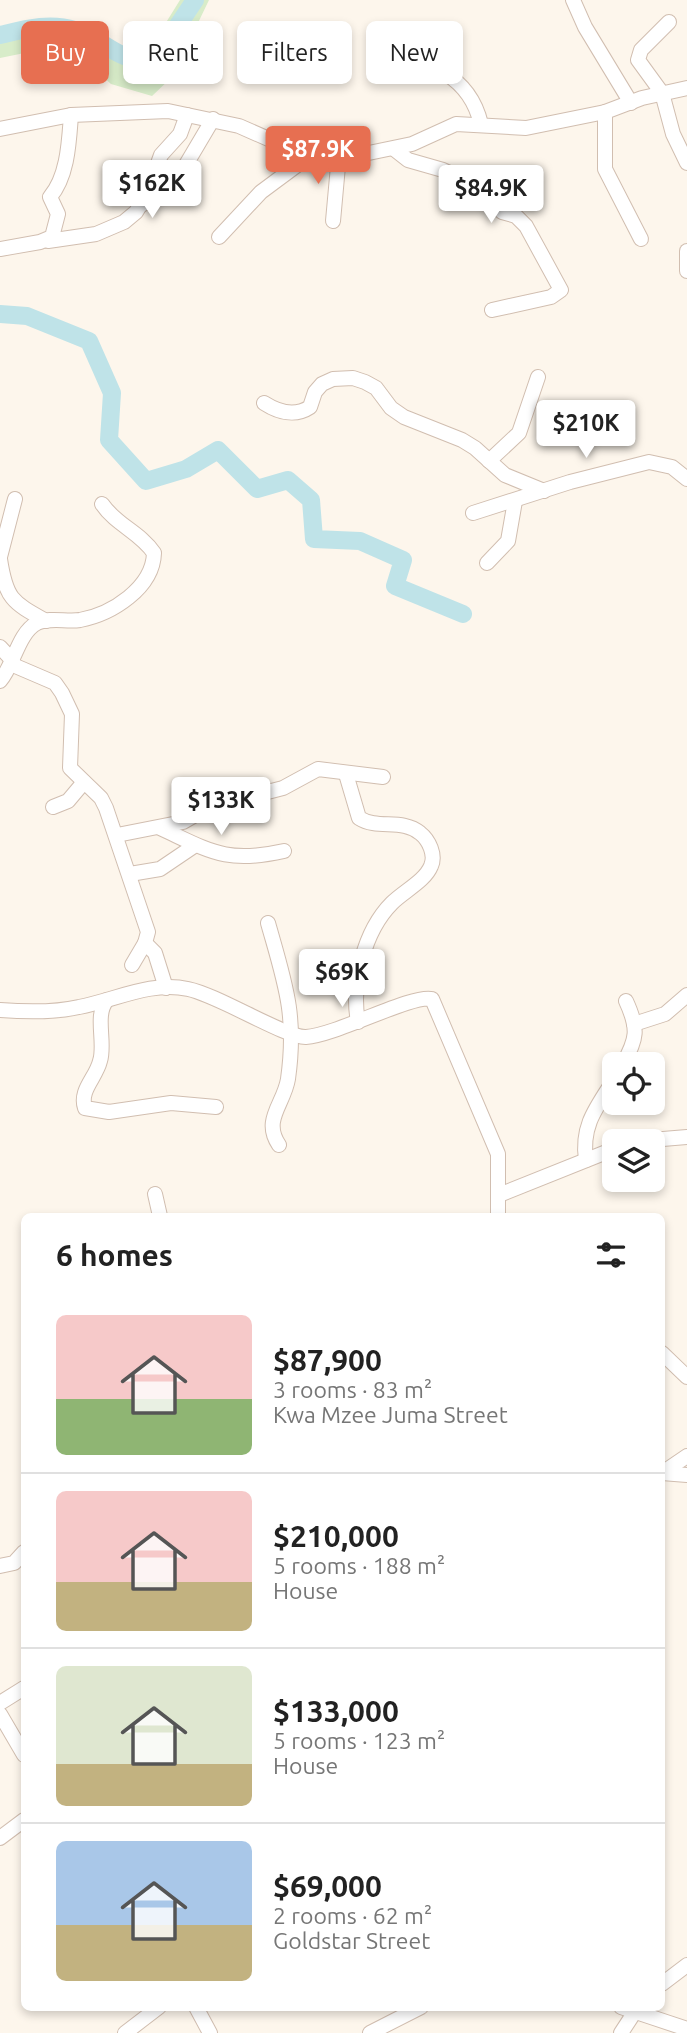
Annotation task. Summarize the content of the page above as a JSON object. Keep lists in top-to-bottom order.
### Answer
{
  "page": {
    "chip": [
      "Buy",
      "Rent",
      "Filters",
      "New"
    ],
    "price": [
      "$87.9K",
      "$162K",
      "$84.9K",
      "$210K",
      "$133K",
      "$69K"
    ],
    "heading": "6 homes",
    "list": [
      {
        "name": "$87,900",
        "note": "3 rooms · 83 m² · Kwa Mzee Juma Street"
      },
      {
        "name": "$210,000",
        "note": "5 rooms · 188 m² · House"
      },
      {
        "name": "$133,000",
        "note": "5 rooms · 123 m² · House"
      },
      {
        "name": "$69,000",
        "note": "2 rooms · 62 m² · Goldstar Street"
      }
    ]
  }
}
